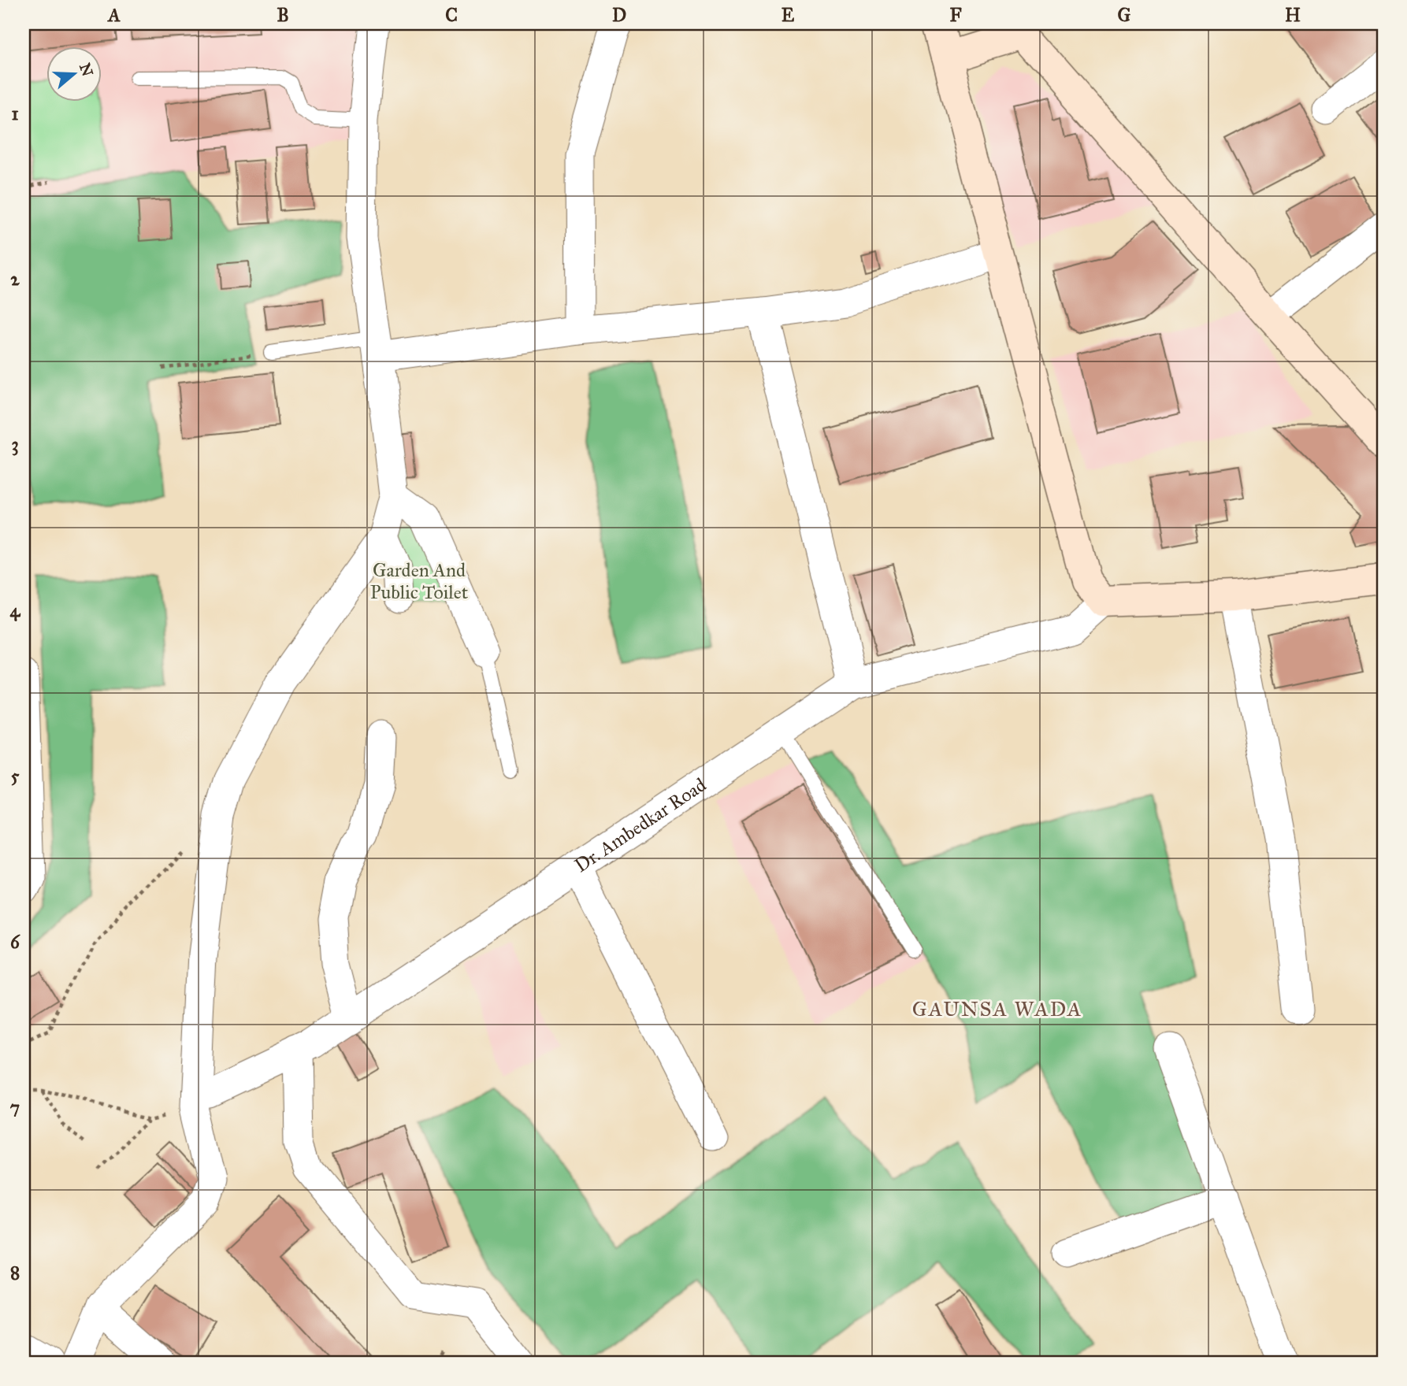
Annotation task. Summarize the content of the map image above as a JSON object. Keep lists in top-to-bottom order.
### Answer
{
  "streets": {
    "street": ["Dr. Ambedkar Road"]
  },
  "districts": ["GAUNSA WADA"],
  "parks": ["Garden And Public Toilet"],
  "north": "right",
  "grid": {
    "columns": [
      "A",
      "B",
      "C",
      "D",
      "E",
      "F",
      "G",
      "H"
    ],
    "rows": [
      "1",
      "2",
      "3",
      "4",
      "5",
      "6",
      "7",
      "8"
    ]
  }
}
